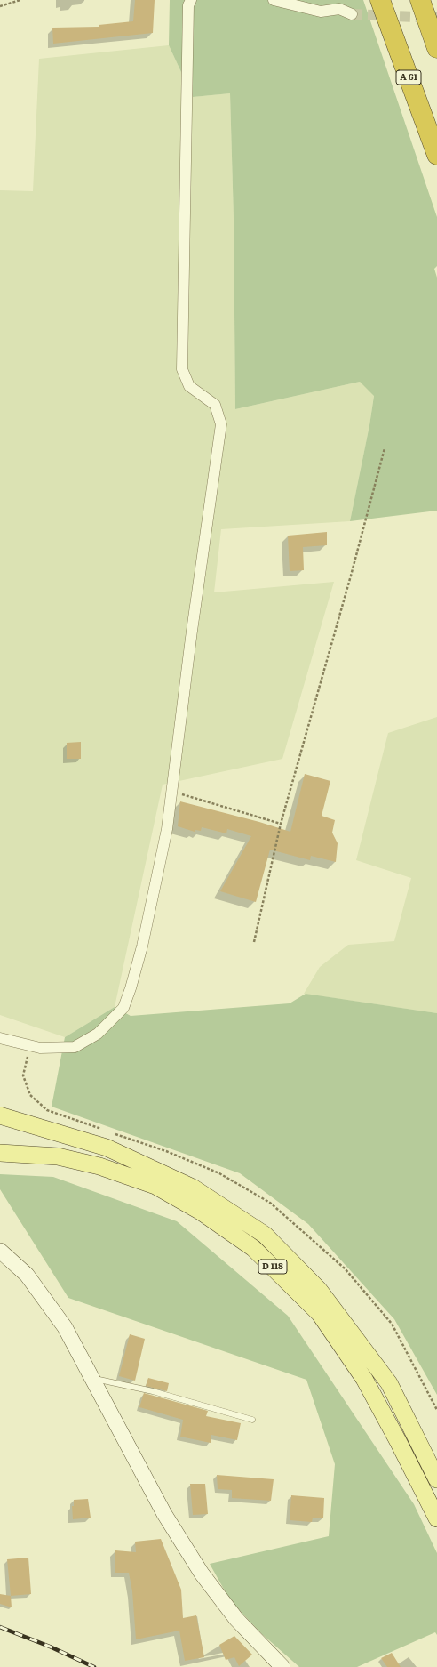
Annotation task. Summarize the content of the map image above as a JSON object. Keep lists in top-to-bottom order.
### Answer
{
  "streets": {
    "highway": ["A 61"],
    "main road": ["D 118"]
  }
}
